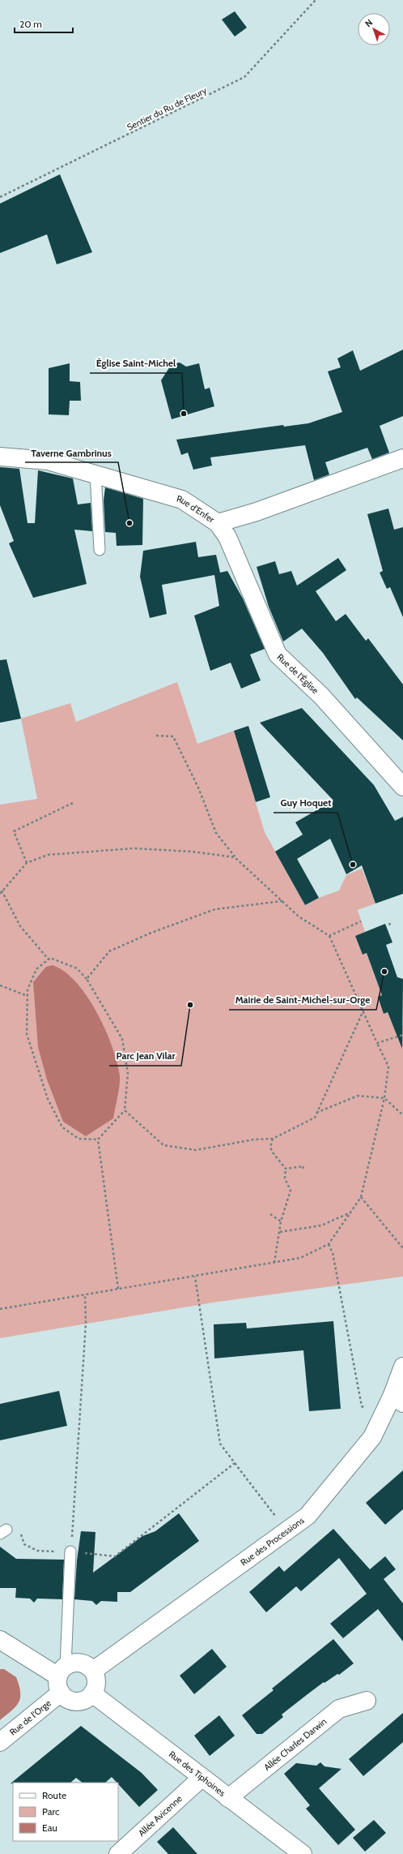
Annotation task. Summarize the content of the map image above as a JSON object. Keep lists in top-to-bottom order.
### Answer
{
  "streets": {
    "street": [
      "Rue d'Enfer",
      "Rue de l'Église",
      "Rue des Processions",
      "Rue de l'Orge",
      "Allée Charles Darwin",
      "Rue des Tiphoines",
      "Allée Avicenne"
    ],
    "path": ["Sentier du Ru de Fleury"]
  },
  "crossings": [
    ["Rue d'Enfer", "Rue de l'Église"],
    ["Rue des Processions", "Rue de l'Orge"],
    ["Rue des Processions", "Rue des Tiphoines"],
    ["Rue de l'Orge", "Rue des Tiphoines"],
    ["Allée Charles Darwin", "Rue des Tiphoines"],
    ["Rue des Tiphoines", "Allée Avicenne"]
  ],
  "places": [
    "Église Saint-Michel",
    "Taverne Gambrinus",
    "Guy Hoquet",
    "Mairie de Saint-Michel-sur-Orge",
    "Parc Jean Vilar"
  ],
  "legend": ["Route", "Parc", "Eau"],
  "scale_bar": "20 m",
  "north": "top left"
}
